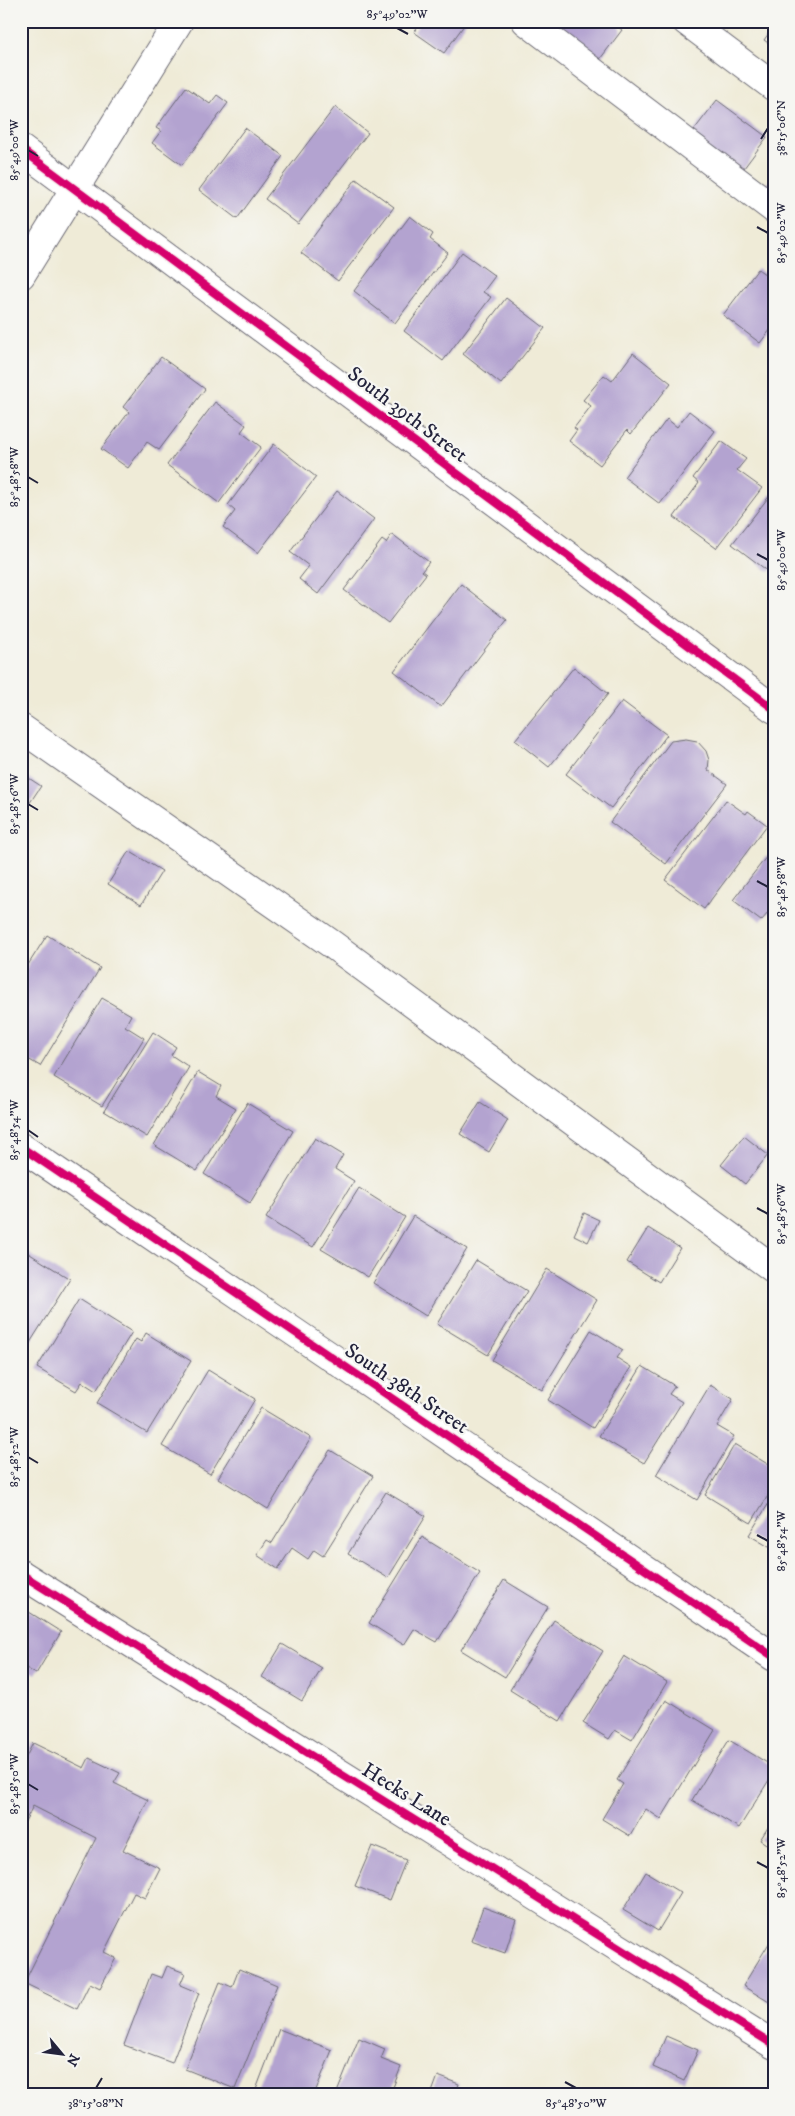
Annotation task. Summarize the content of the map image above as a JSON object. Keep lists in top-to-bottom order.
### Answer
{
  "streets": {
    "street": ["South 39th Street", "South 38th Street", "Hecks Lane"]
  },
  "north": "bottom right",
  "coordinates": [
    "85°49'02\"W",
    "38°15'06\"N",
    "85°49'00\"W",
    "85°48'58\"W",
    "85°48'56\"W",
    "85°48'54\"W",
    "85°48'52\"W",
    "85°48'50\"W",
    "38°15'08\"N"
  ]
}
